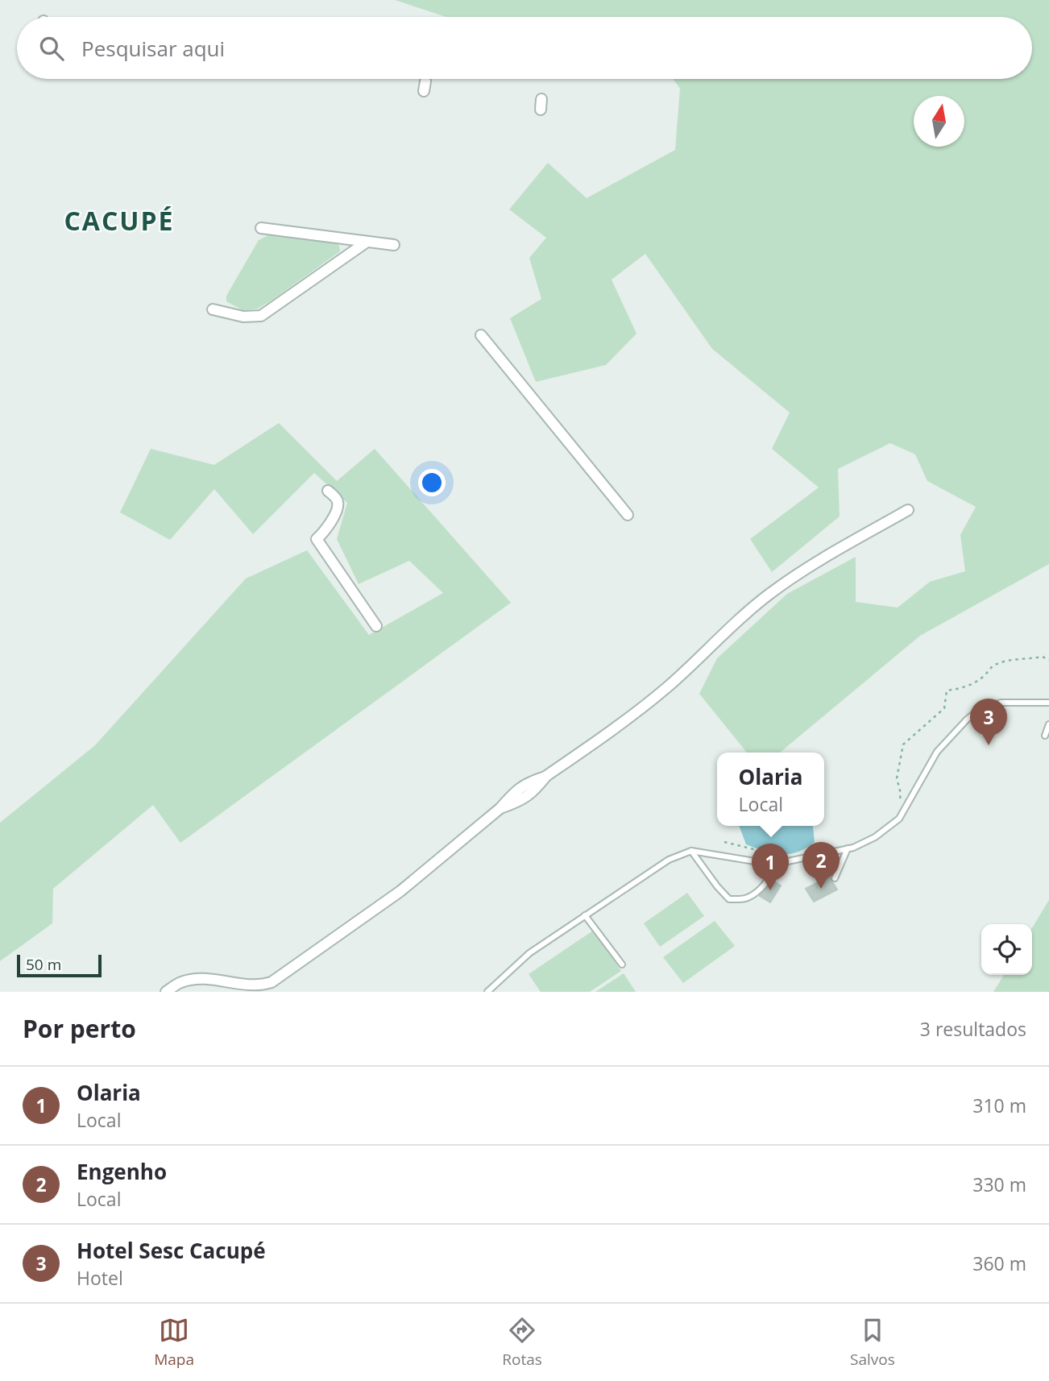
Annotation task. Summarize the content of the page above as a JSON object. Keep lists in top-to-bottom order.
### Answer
{
  "districts": ["CACUPÉ"],
  "scale_bar": "50 m",
  "north": "top",
  "page": {
    "search": "Pesquisar aqui",
    "pins": ["3", "2", "1"],
    "popup": ["Olaria", "Local"],
    "scale": "50 m",
    "heading": ["Por perto", "3 resultados"],
    "list": [
      {
        "mark": "1",
        "name": "Olaria",
        "note": "Local",
        "value": "310 m"
      },
      {
        "mark": "2",
        "name": "Engenho",
        "note": "Local",
        "value": "330 m"
      },
      {
        "mark": "3",
        "name": "Hotel Sesc Cacupé",
        "note": "Hotel",
        "value": "360 m"
      }
    ],
    "nav": ["Mapa", "Rotas", "Salvos"]
  }
}
